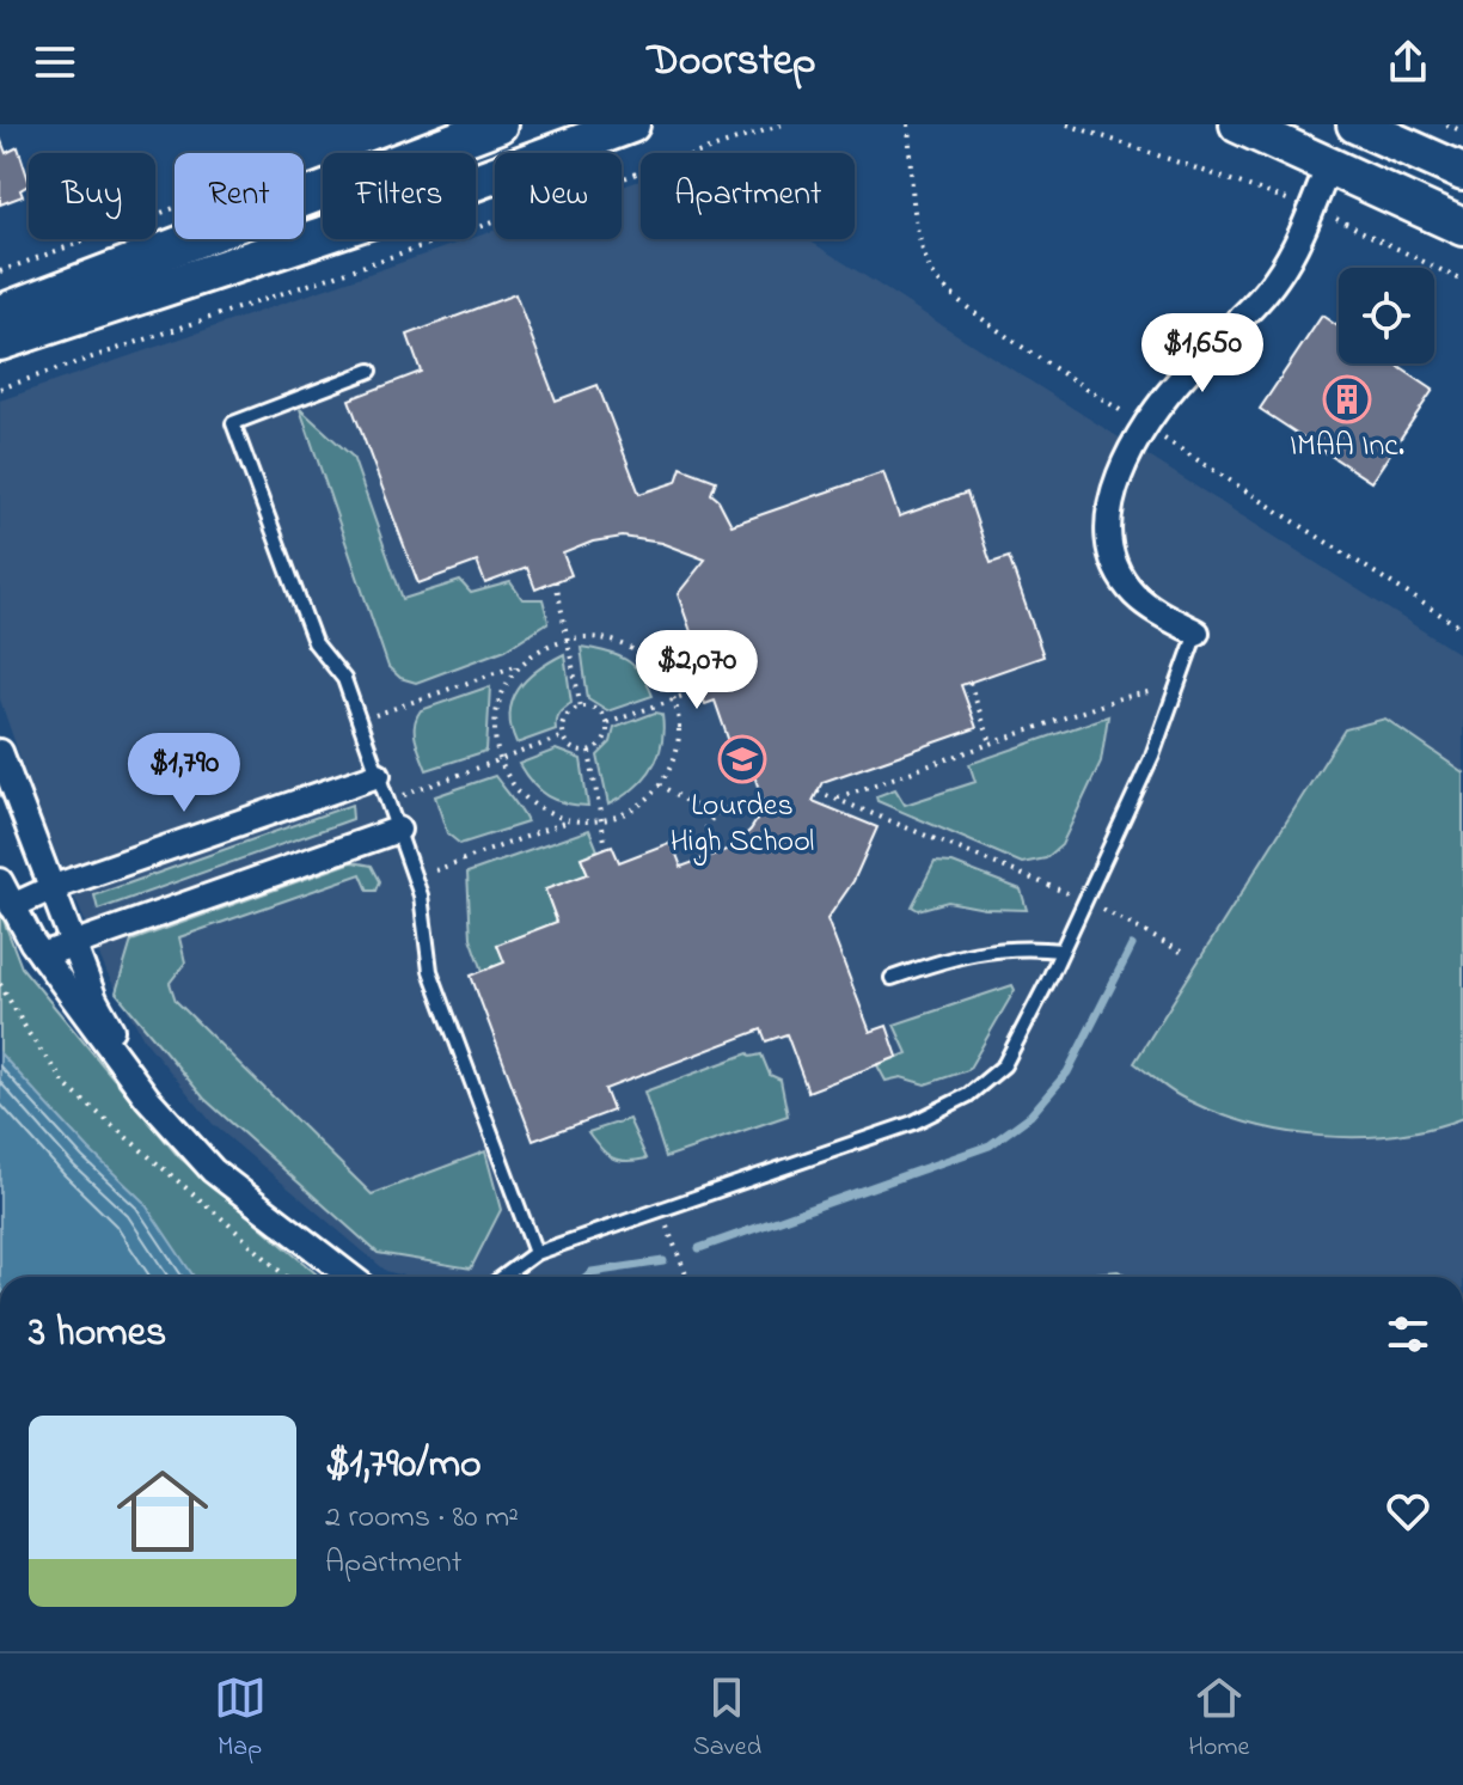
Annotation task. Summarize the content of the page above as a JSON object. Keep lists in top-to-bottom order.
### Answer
{
  "places": {
    "building": ["IMAA Inc."],
    "school or university": ["Lourdes High School"]
  },
  "page": {
    "header": "Doorstep",
    "chip": [
      "Buy",
      "Rent",
      "Filters",
      "New",
      "Apartment"
    ],
    "price": ["$1,650", "$2,070", "$1,790"],
    "heading": "3 homes",
    "list": [
      {
        "name": "$1,790/mo",
        "note": "2 rooms · 80 m² · Apartment"
      }
    ],
    "tabs": ["Map", "Saved", "Home"]
  }
}
